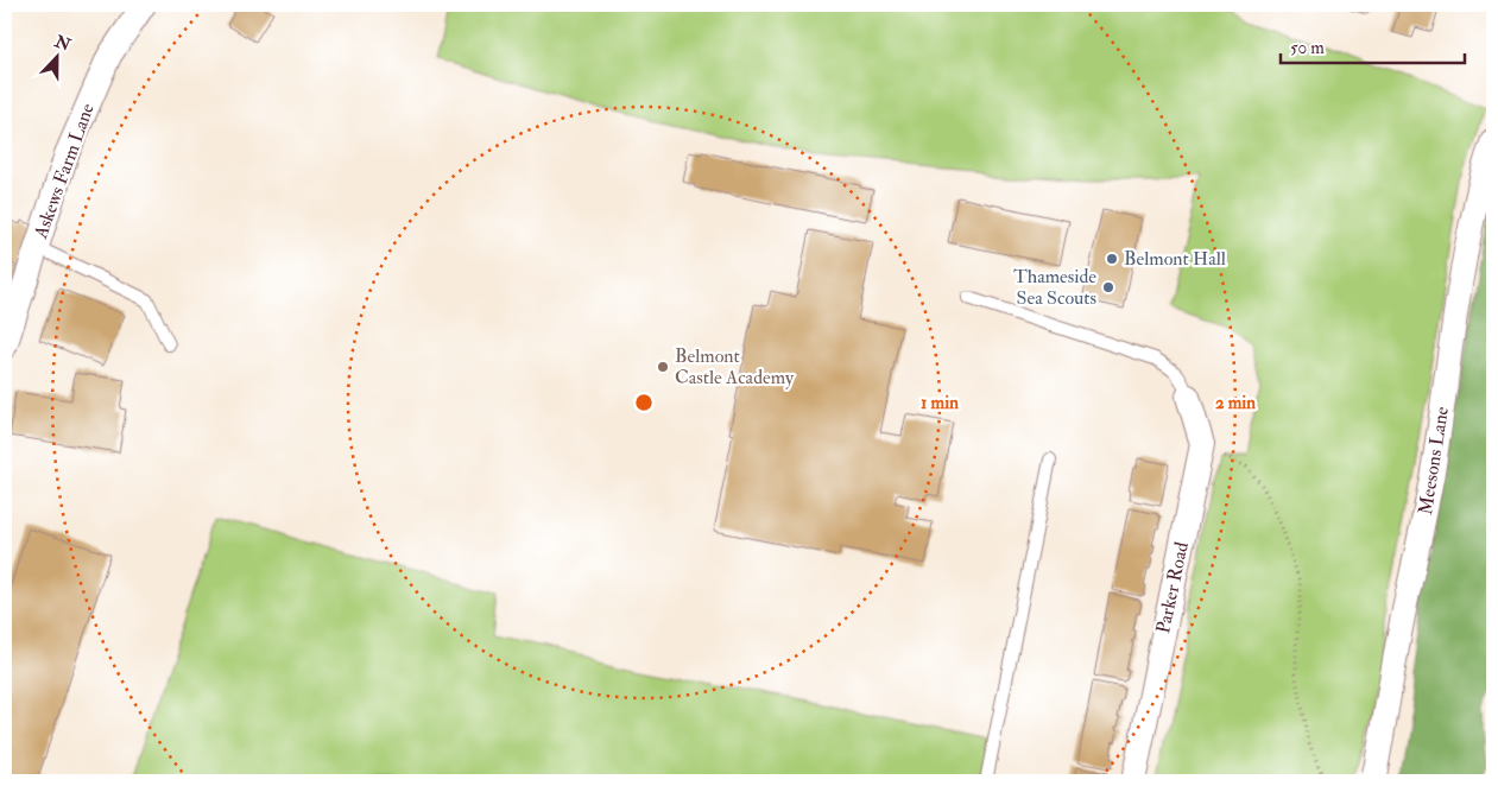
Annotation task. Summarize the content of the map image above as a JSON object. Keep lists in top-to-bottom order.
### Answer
{
  "streets": {
    "street": ["Askews Farm Lane", "Meesons Lane", "Parker Road"]
  },
  "places": ["Belmont Hall", "Thameside Sea Scouts", "Belmont Castle Academy"],
  "scale_bar": "50 m",
  "north": "top",
  "rings": ["1 min", "2 min"]
}
